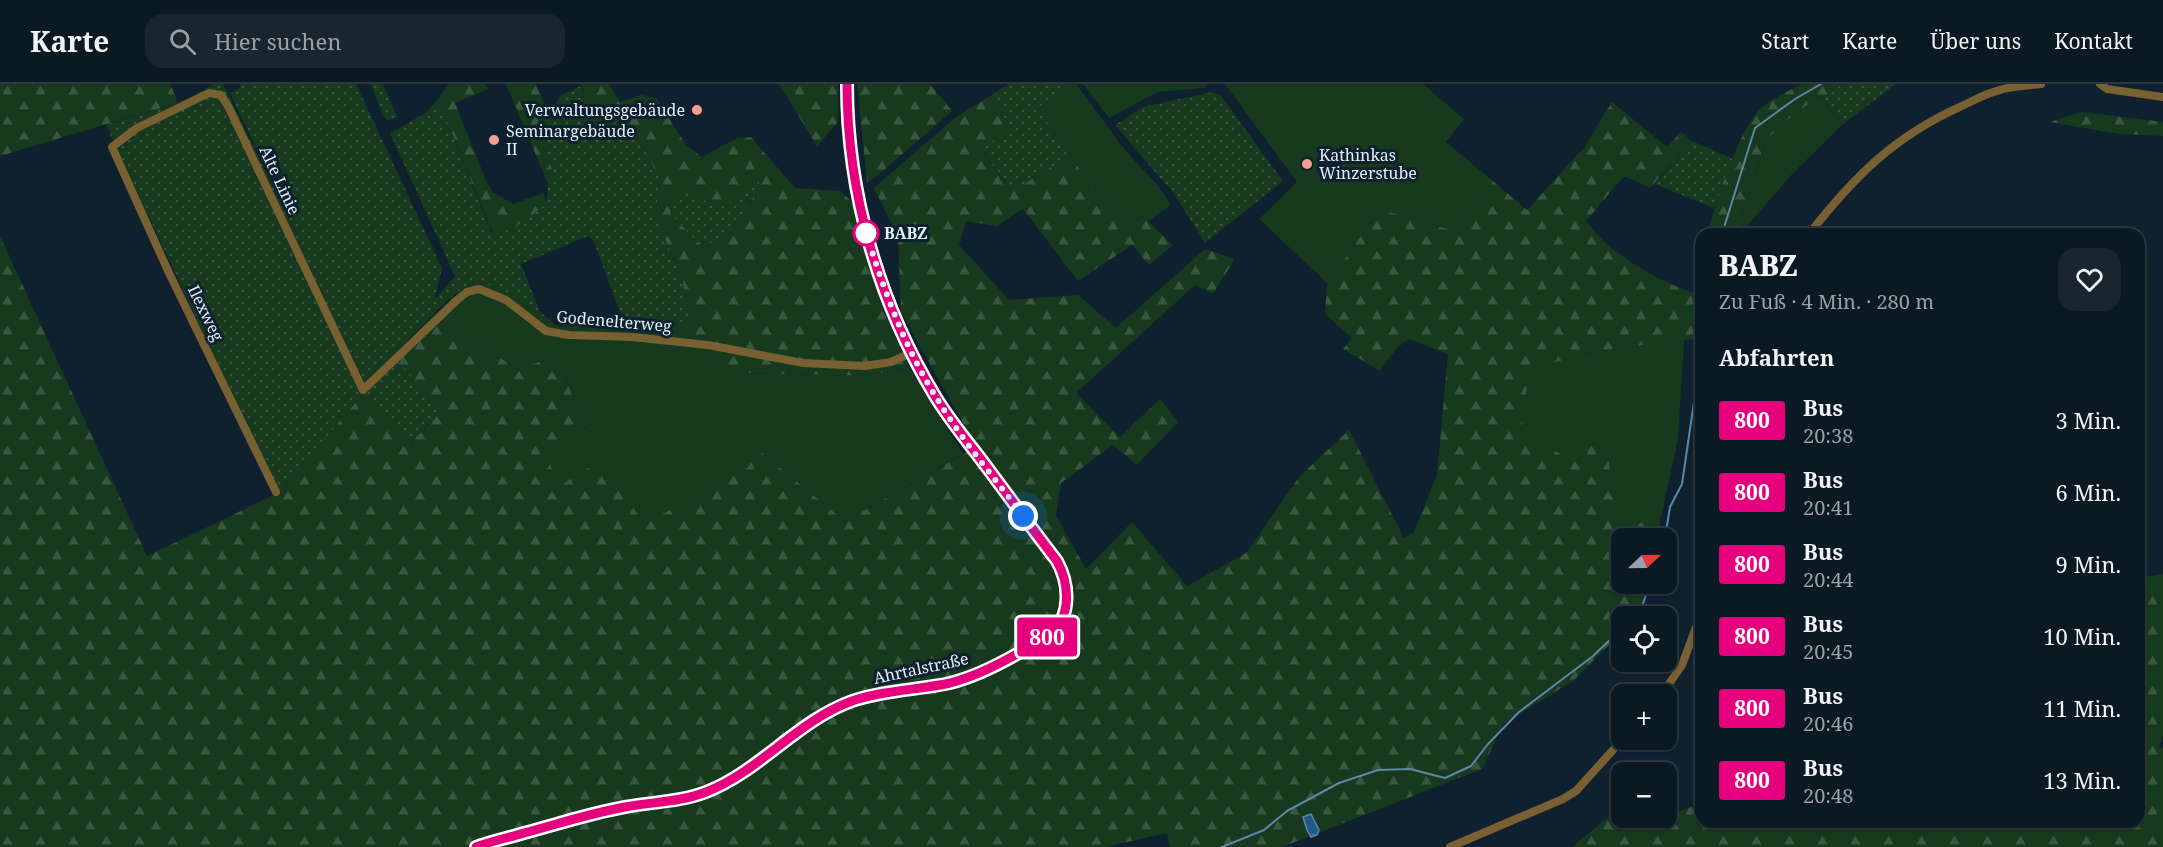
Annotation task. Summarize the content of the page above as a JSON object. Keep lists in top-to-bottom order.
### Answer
{
  "streets": {
    "main road": ["Ahrtalstraße"],
    "street": ["Alte Linie", "Ilexweg", "Godenelterweg"]
  },
  "crossings": [
    ["Alte Linie", "Ilexweg"],
    ["Alte Linie", "Godenelterweg"],
    ["Godenelterweg", "Ahrtalstraße"]
  ],
  "places": [
    "Verwaltungsgebäude",
    "Seminargebäude II",
    "Kathinkas Winzerstube",
    "BABZ"
  ],
  "lines": ["bus line 800"],
  "north": "right",
  "page": {
    "header": "Karte",
    "search": "Hier suchen",
    "nav": [
      "Start",
      "Karte",
      "Über uns",
      "Kontakt"
    ],
    "on_map": "800",
    "heading": [
      ["BABZ", "Zu Fuß · 4 Min. · 280 m"],
      "Abfahrten"
    ],
    "list": [
      {
        "mark": "800",
        "name": "Bus",
        "note": "20:38",
        "value": "3 Min."
      },
      {
        "mark": "800",
        "name": "Bus",
        "note": "20:41",
        "value": "6 Min."
      },
      {
        "mark": "800",
        "name": "Bus",
        "note": "20:44",
        "value": "9 Min."
      },
      {
        "mark": "800",
        "name": "Bus",
        "note": "20:45",
        "value": "10 Min."
      },
      {
        "mark": "800",
        "name": "Bus",
        "note": "20:46",
        "value": "11 Min."
      },
      {
        "mark": "800",
        "name": "Bus",
        "note": "20:48",
        "value": "13 Min."
      }
    ],
    "map_buttons": ["+", "−"]
  }
}
